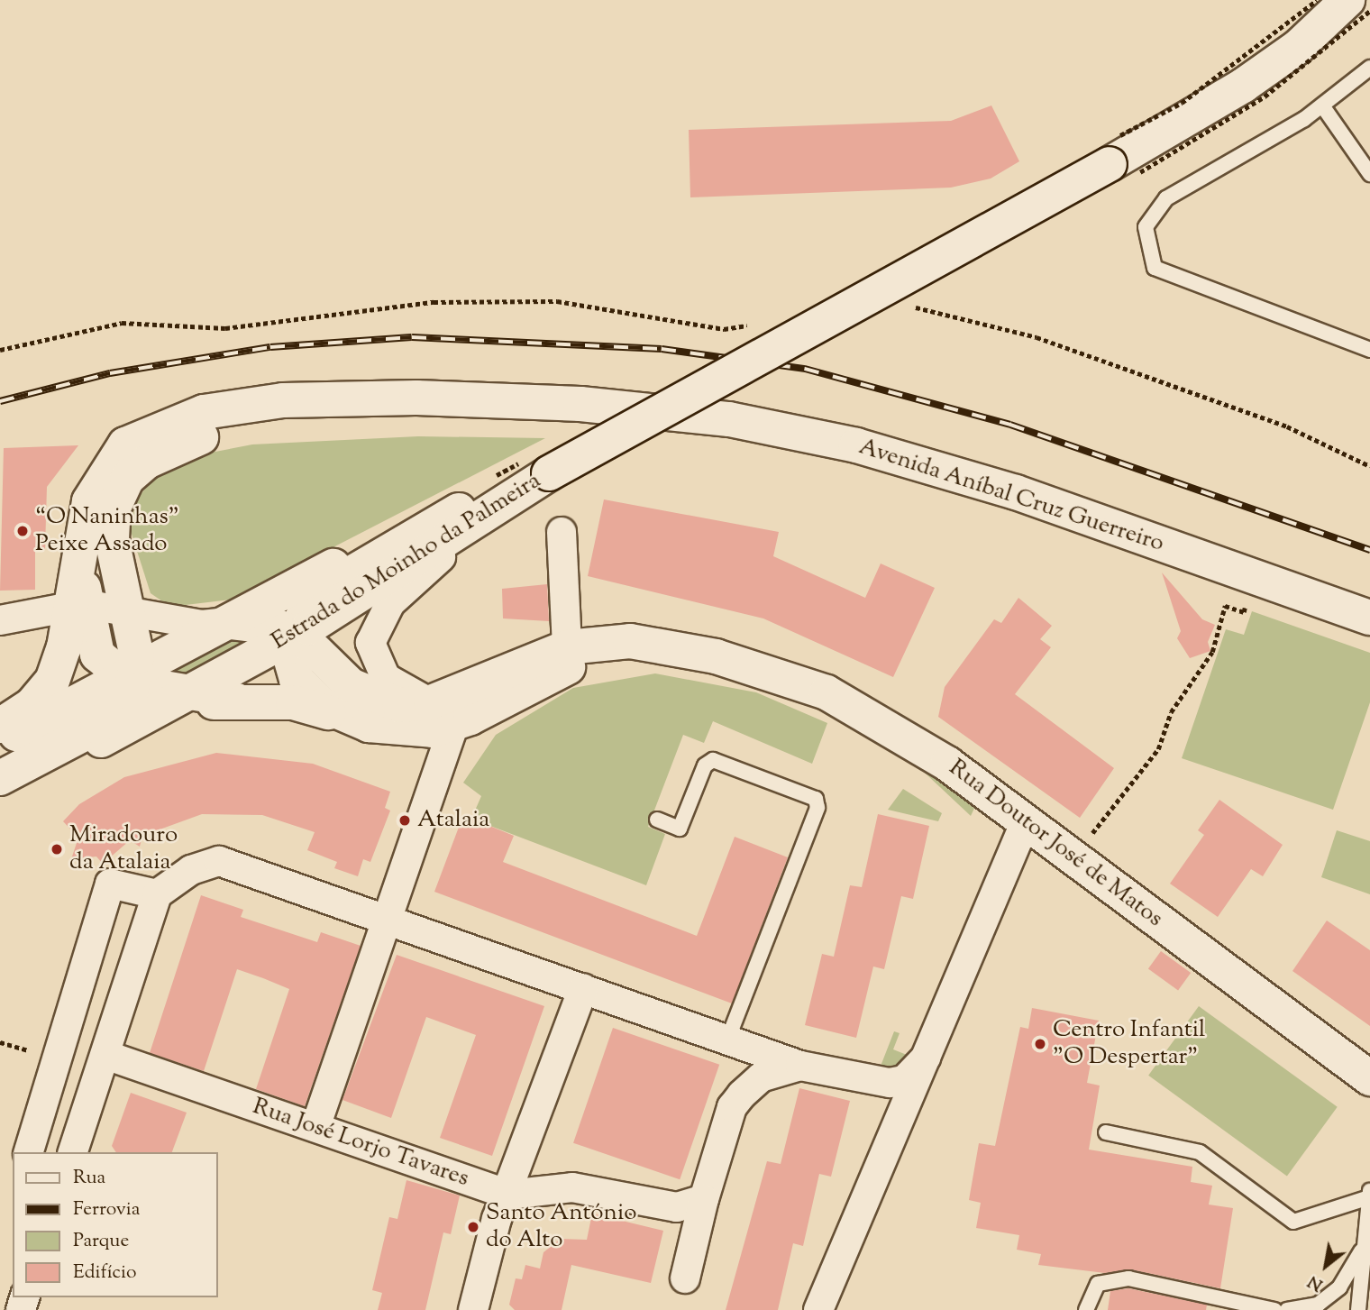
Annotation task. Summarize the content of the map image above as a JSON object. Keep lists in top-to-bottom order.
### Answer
{
  "streets": {
    "street": [
      "Avenida Aníbal Cruz Guerreiro",
      "Estrada do Moinho da Palmeira",
      "Rua Doutor José de Matos",
      "Rua José Lorjo Tavares"
    ]
  },
  "places": [
    "“O Naninhas” Peixe Assado",
    "Atalaia",
    "Miradouro da Atalaia",
    "Centro Infantil \"O Despertar\"",
    "Santo António do Alto"
  ],
  "legend": [
    "Rua",
    "Ferrovia",
    "Parque",
    "Edifício"
  ],
  "north": "bottom left"
}
